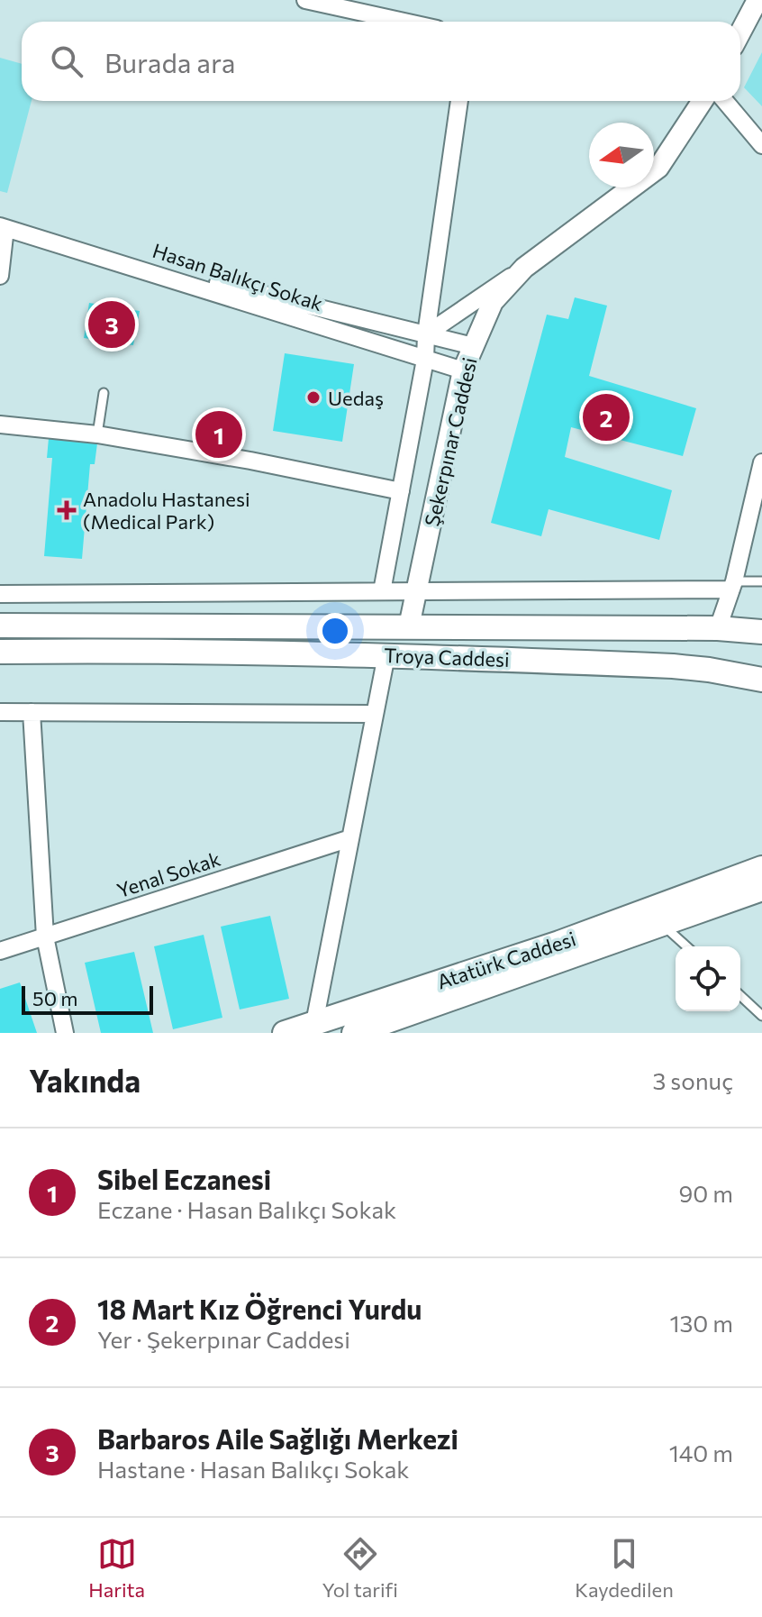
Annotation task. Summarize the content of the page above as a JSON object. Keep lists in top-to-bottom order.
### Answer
{
  "streets": {
    "main road": ["Troya Caddesi", "Atatürk Caddesi"],
    "street": ["Hasan Balıkçı Sokak", "Şekerpınar Caddesi", "Yenal Sokak"]
  },
  "crossings": [
    ["Hasan Balıkçı Sokak", "Şekerpınar Caddesi"],
    ["Şekerpınar Caddesi", "Troya Caddesi"]
  ],
  "places": {
    "other": ["Uedaş"],
    "health": ["Anadolu Hastanesi (Medical Park)"]
  },
  "scale_bar": "50 m",
  "north": "left",
  "page": {
    "search": "Burada ara",
    "pins": ["3", "2", "1"],
    "scale": "50 m",
    "heading": ["Yakında", "3 sonuç"],
    "list": [
      {
        "mark": "1",
        "name": "Sibel Eczanesi",
        "note": "Eczane · Hasan Balıkçı Sokak",
        "value": "90 m"
      },
      {
        "mark": "2",
        "name": "18 Mart Kız Öğrenci Yurdu",
        "note": "Yer · Şekerpınar Caddesi",
        "value": "130 m"
      },
      {
        "mark": "3",
        "name": "Barbaros Aile Sağlığı Merkezi",
        "note": "Hastane · Hasan Balıkçı Sokak",
        "value": "140 m"
      }
    ],
    "nav": ["Harita", "Yol tarifi", "Kaydedilen"]
  }
}
